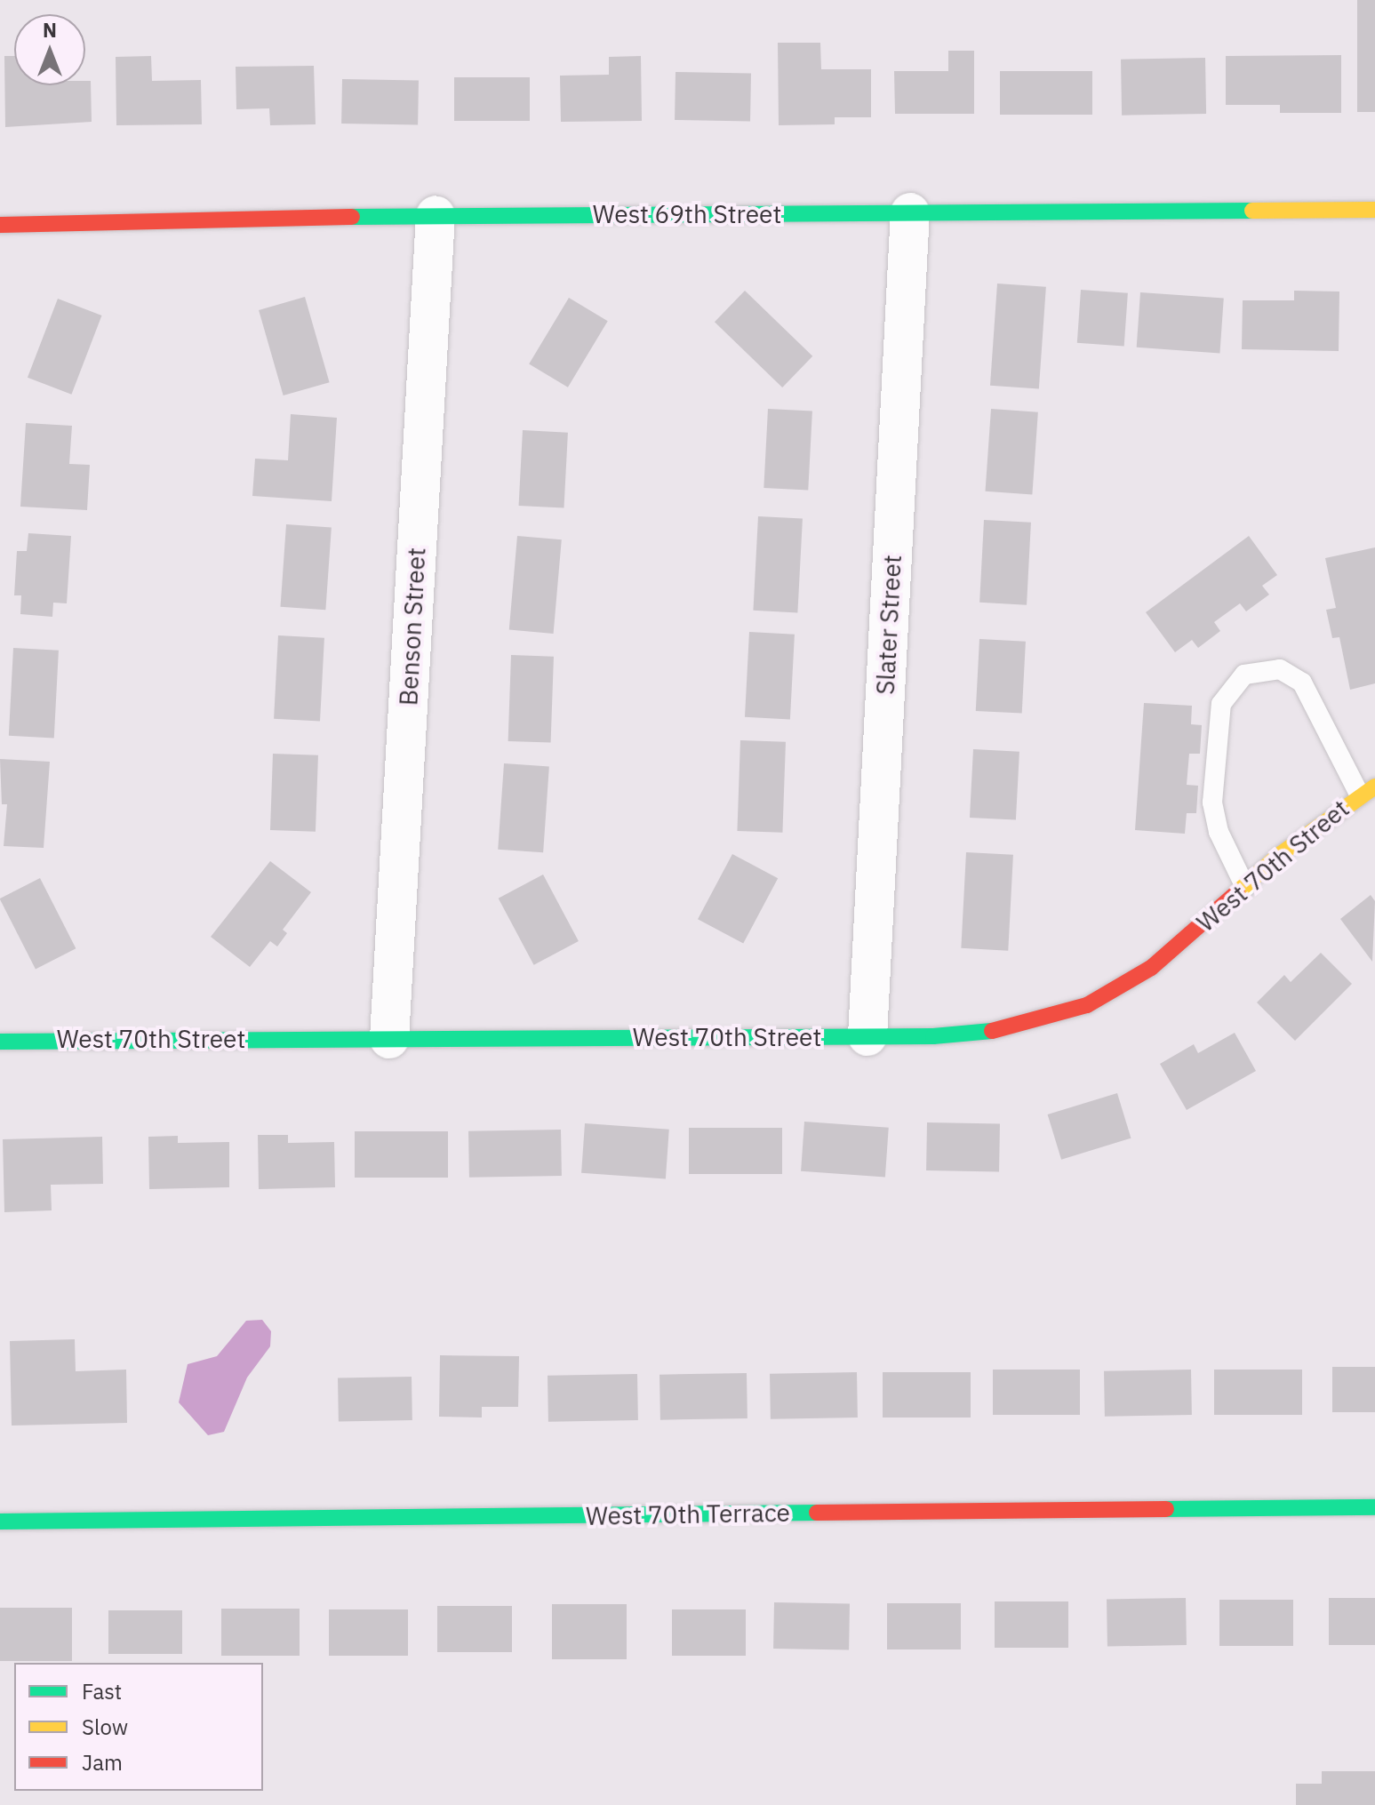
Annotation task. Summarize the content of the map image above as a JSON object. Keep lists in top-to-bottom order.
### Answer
{
  "streets": {
    "street": [
      "West 69th Street",
      "Slater Street",
      "Benson Street",
      "West 70th Street",
      "West 70th Terrace"
    ]
  },
  "crossings": [
    ["West 69th Street", "Slater Street"],
    ["West 69th Street", "Benson Street"],
    ["Slater Street", "West 70th Street"],
    ["Benson Street", "West 70th Street"]
  ],
  "legend": ["Fast", "Slow", "Jam"],
  "north": "top"
}
